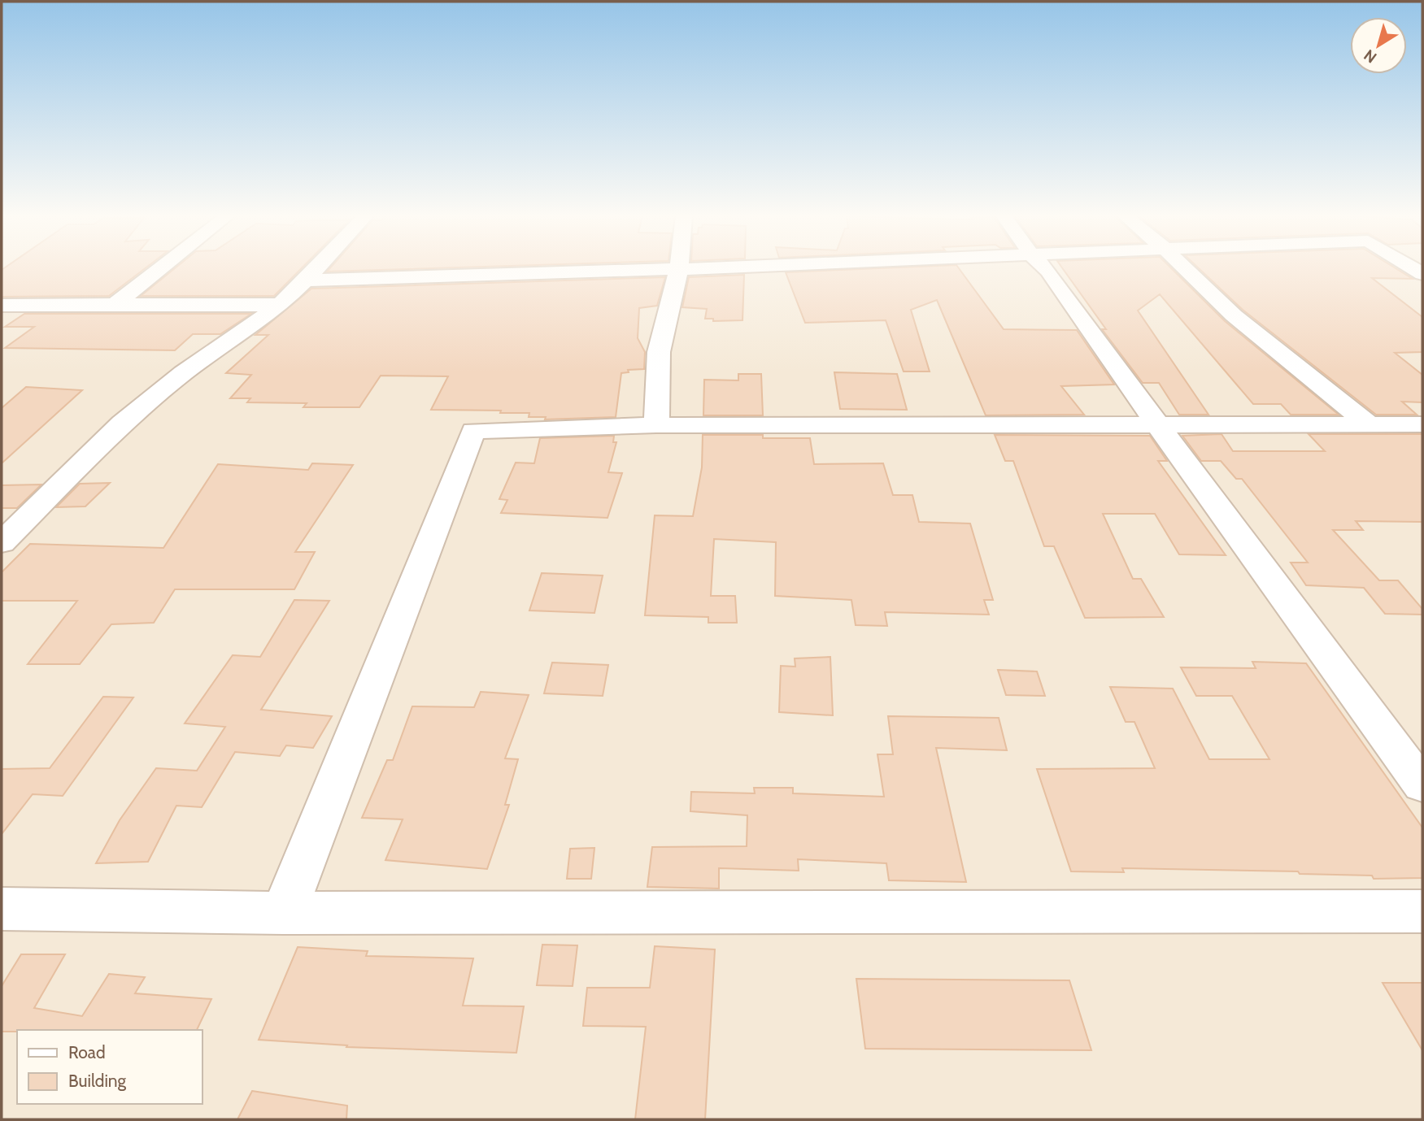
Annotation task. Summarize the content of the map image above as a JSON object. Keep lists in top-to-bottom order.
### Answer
{
  "legend": ["Road", "Building"],
  "north": "bottom left"
}
